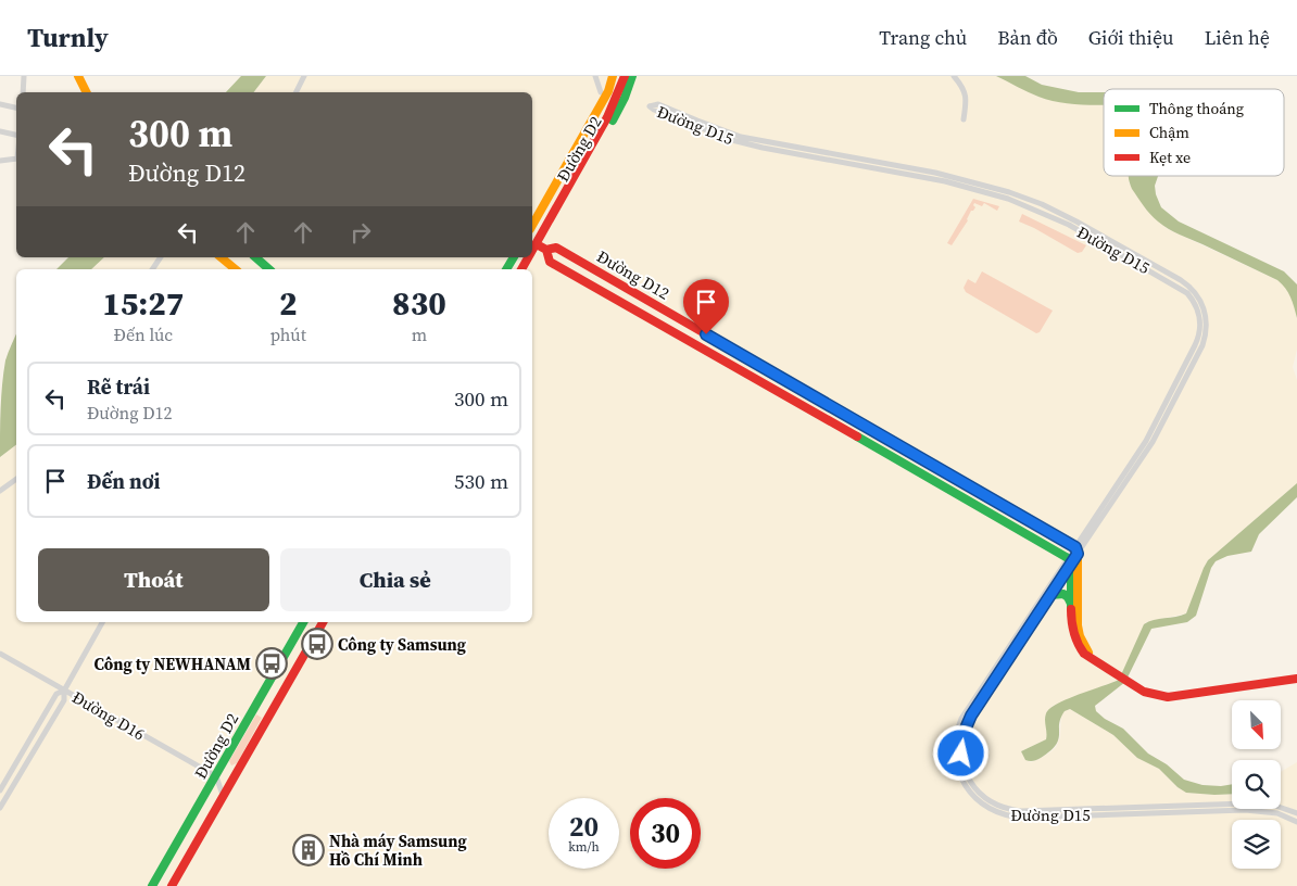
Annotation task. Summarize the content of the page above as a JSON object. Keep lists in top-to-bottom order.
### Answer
{
  "streets": {
    "street": [
      "Đường D15",
      "Đường D2",
      "Đường D12",
      "Đường D16"
    ]
  },
  "crossings": [
    ["Đường D15", "Đường D12"],
    ["Đường D2", "Đường D12"],
    ["Đường D2", "Đường D16"]
  ],
  "places": {
    "bus stop": ["Công ty Samsung", "Công ty NEWHANAM"],
    "building": ["Nhà máy Samsung Hồ Chí Minh"]
  },
  "legend": ["Thông thoáng", "Chậm", "Kẹt xe"],
  "north": "bottom right",
  "page": {
    "header": "Turnly",
    "nav": [
      "Trang chủ",
      "Bản đồ",
      "Giới thiệu",
      "Liên hệ"
    ],
    "turn": ["300 m", "Đường D12"],
    "eta": [
      "15:27",
      "Đến lúc",
      "2",
      "phút",
      "830",
      "m"
    ],
    "list": [
      {
        "name": "Rẽ trái",
        "note": "Đường D12",
        "value": "300 m"
      },
      {
        "name": "Đến nơi",
        "value": "530 m"
      }
    ],
    "buttons": ["Thoát", "Chia sẻ"],
    "speed": "20 km/h",
    "limit": "30"
  }
}
